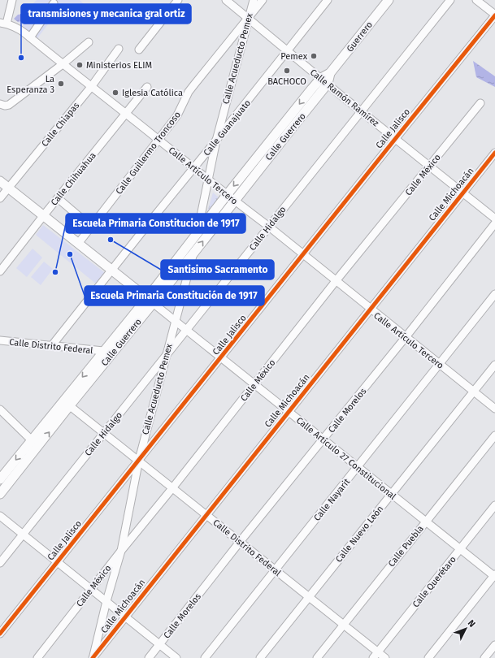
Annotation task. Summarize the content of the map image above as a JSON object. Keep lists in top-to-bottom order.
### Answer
{
  "streets": {
    "main road": ["Guerrero", "Calle Guerrero", "Calle Artículo 27 Constitucional"],
    "street": [
      "Calle Acueducto Pemex",
      "Calle Ramón Ramírez",
      "Calle Chiapas",
      "Calle Guanajuato",
      "Calle Jalisco",
      "Calle Guillermo Troncoso",
      "Calle México",
      "Calle Artículo Tercero",
      "Calle Chihuahua",
      "Calle Michoacán",
      "Calle Hidalgo",
      "Calle Distrito Federal",
      "Calle Morelos",
      "Calle Nayarit",
      "Calle Nuevo León",
      "Calle Puebla",
      "Calle Querétaro"
    ]
  },
  "crossings": [
    ["Guerrero", "Calle Ramón Ramírez"],
    ["Guerrero", "Calle Guerrero"],
    ["Calle Acueducto Pemex", "Calle Ramón Ramírez"],
    ["Calle Acueducto Pemex", "Calle Guanajuato"],
    ["Calle Acueducto Pemex", "Calle Jalisco"],
    ["Calle Acueducto Pemex", "Calle Guerrero"],
    ["Calle Acueducto Pemex", "Calle Guillermo Troncoso"],
    ["Calle Acueducto Pemex", "Calle México"],
    ["Calle Acueducto Pemex", "Calle Artículo Tercero"],
    ["Calle Acueducto Pemex", "Calle Michoacán"],
    ["Calle Acueducto Pemex", "Calle Hidalgo"],
    ["Calle Acueducto Pemex", "Calle Distrito Federal"],
    ["Calle Acueducto Pemex", "Calle Artículo 27 Constitucional"],
    ["Calle Ramón Ramírez", "Calle Guanajuato"],
    ["Calle Ramón Ramírez", "Calle Jalisco"],
    ["Calle Ramón Ramírez", "Calle Guerrero"],
    ["Calle Ramón Ramírez", "Calle Guillermo Troncoso"],
    ["Calle Ramón Ramírez", "Calle México"],
    ["Calle Ramón Ramírez", "Calle Michoacán"],
    ["Calle Ramón Ramírez", "Calle Hidalgo"],
    ["Calle Chiapas", "Calle Artículo Tercero"],
    ["Calle Chiapas", "Calle Artículo 27 Constitucional"],
    ["Calle Guanajuato", "Calle Artículo Tercero"],
    ["Calle Guanajuato", "Calle Distrito Federal"],
    ["Calle Guanajuato", "Calle Artículo 27 Constitucional"],
    ["Calle Jalisco", "Calle Artículo Tercero"],
    ["Calle Jalisco", "Calle Distrito Federal"],
    ["Calle Jalisco", "Calle Artículo 27 Constitucional"],
    ["Calle Guerrero", "Calle Artículo Tercero"],
    ["Calle Guerrero", "Calle Distrito Federal"],
    ["Calle Guerrero", "Calle Artículo 27 Constitucional"],
    ["Calle Guillermo Troncoso", "Calle Artículo Tercero"],
    ["Calle Guillermo Troncoso", "Calle Artículo 27 Constitucional"],
    ["Calle México", "Calle Artículo Tercero"],
    ["Calle México", "Calle Distrito Federal"],
    ["Calle México", "Calle Artículo 27 Constitucional"],
    ["Calle Artículo Tercero", "Calle Chihuahua"],
    ["Calle Artículo Tercero", "Calle Michoacán"],
    ["Calle Artículo Tercero", "Calle Hidalgo"],
    ["Calle Artículo Tercero", "Calle Morelos"],
    ["Calle Artículo Tercero", "Calle Nayarit"],
    ["Calle Artículo Tercero", "Calle Nuevo León"],
    ["Calle Chihuahua", "Calle Artículo 27 Constitucional"],
    ["Calle Michoacán", "Calle Distrito Federal"],
    ["Calle Michoacán", "Calle Artículo 27 Constitucional"],
    ["Calle Hidalgo", "Calle Distrito Federal"],
    ["Calle Hidalgo", "Calle Artículo 27 Constitucional"],
    ["Calle Distrito Federal", "Calle Morelos"],
    ["Calle Distrito Federal", "Calle Nayarit"],
    ["Calle Distrito Federal", "Calle Nuevo León"],
    ["Calle Distrito Federal", "Calle Puebla"],
    ["Calle Distrito Federal", "Calle Querétaro"],
    ["Calle Morelos", "Calle Artículo 27 Constitucional"],
    ["Calle Artículo 27 Constitucional", "Calle Nayarit"],
    ["Calle Artículo 27 Constitucional", "Calle Nuevo León"],
    ["Calle Artículo 27 Constitucional", "Calle Puebla"],
    ["Calle Artículo 27 Constitucional", "Calle Querétaro"]
  ],
  "places": [
    "Pemex",
    "transmisiones y mecanica gral ortiz",
    "Ministerios ELIM",
    "BACHOCO",
    "La Esperanza 3",
    "Iglesia Católica",
    "Santisimo Sacramento",
    "Escuela Primaria Constitución de 1917",
    "Escuela Primaria Constitucion de 1917"
  ],
  "north": "top right"
}
